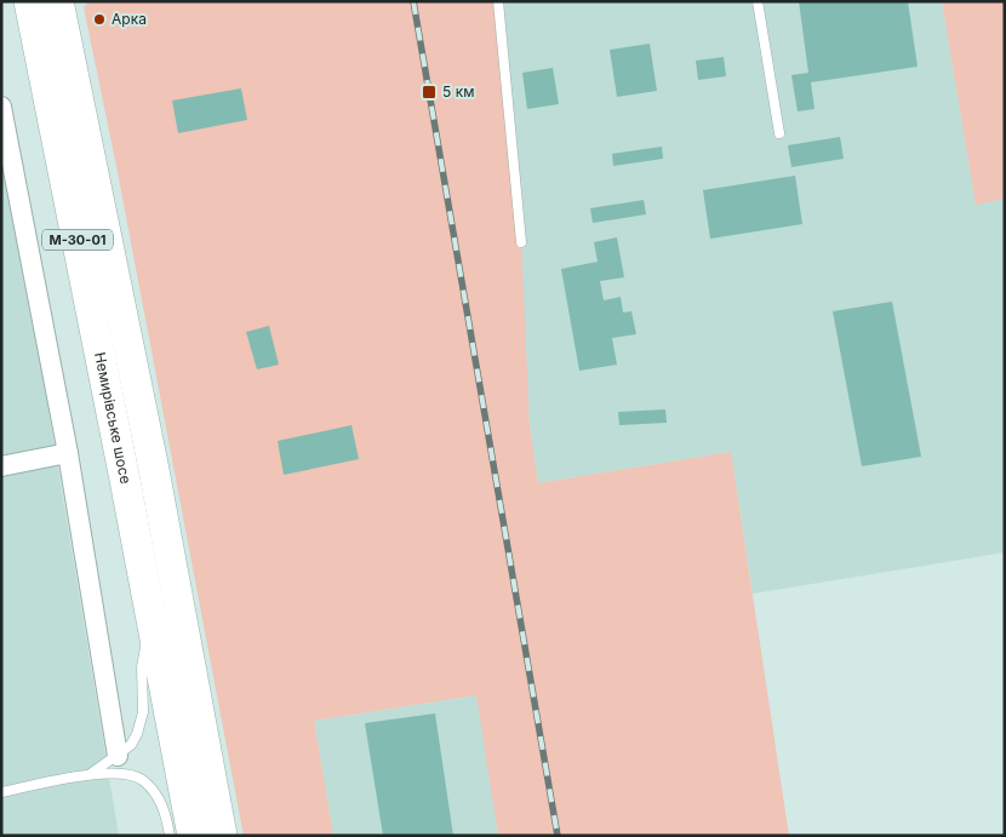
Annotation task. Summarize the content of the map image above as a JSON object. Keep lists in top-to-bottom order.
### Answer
{
  "streets": {
    "main road": ["М-30-01", "Немирівське шосе"]
  },
  "places": {
    "other": ["Арка"],
    "transit": ["5 км"]
  }
}
